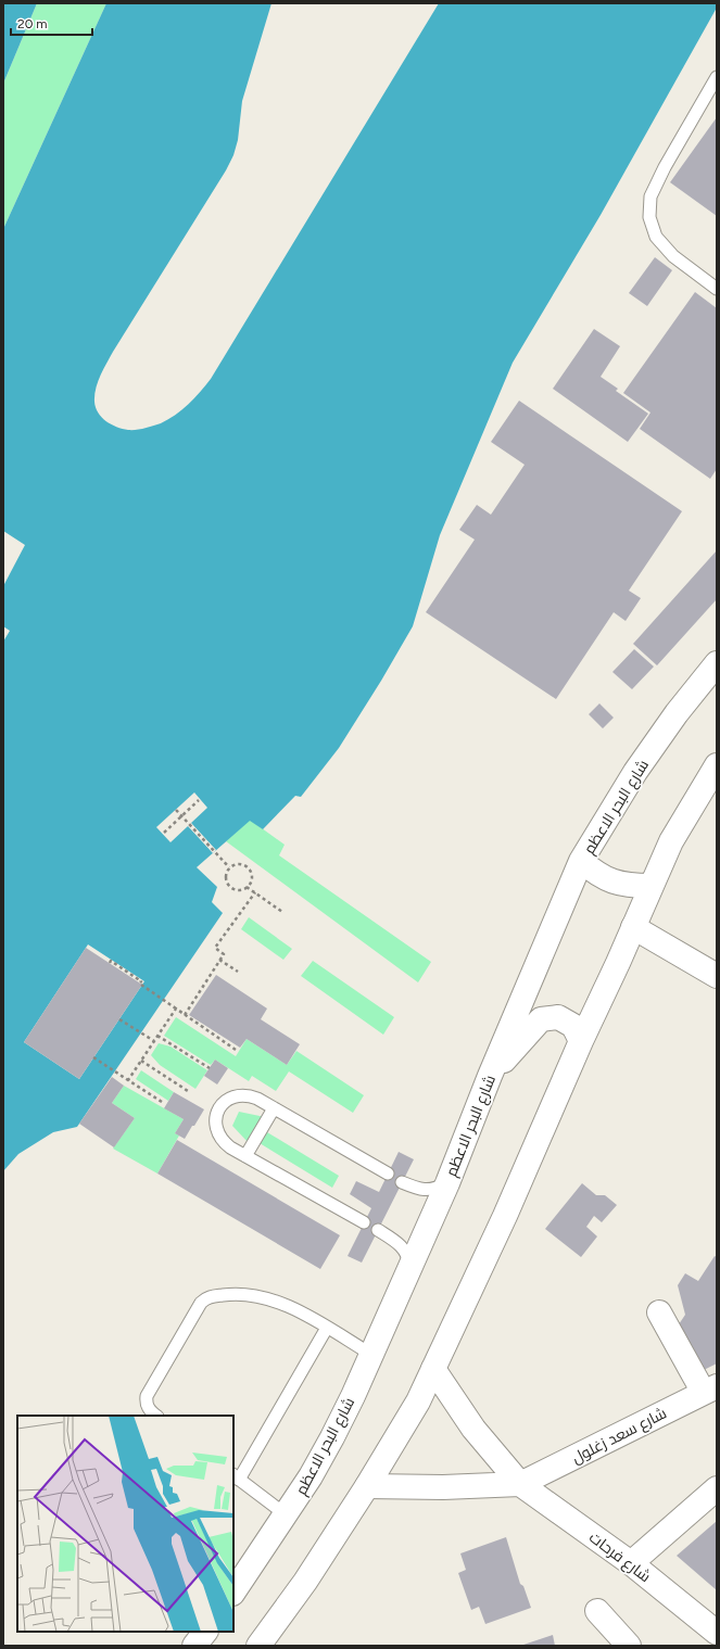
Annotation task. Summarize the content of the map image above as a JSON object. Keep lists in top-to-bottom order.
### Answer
{
  "streets": {
    "main road": ["شارع البحر الاعظم", "شارع سعد زغلول", "شارع فرحات"]
  },
  "crossings": [
    ["شارع سعد زغلول", "شارع فرحات"]
  ],
  "scale_bar": "20 m"
}
